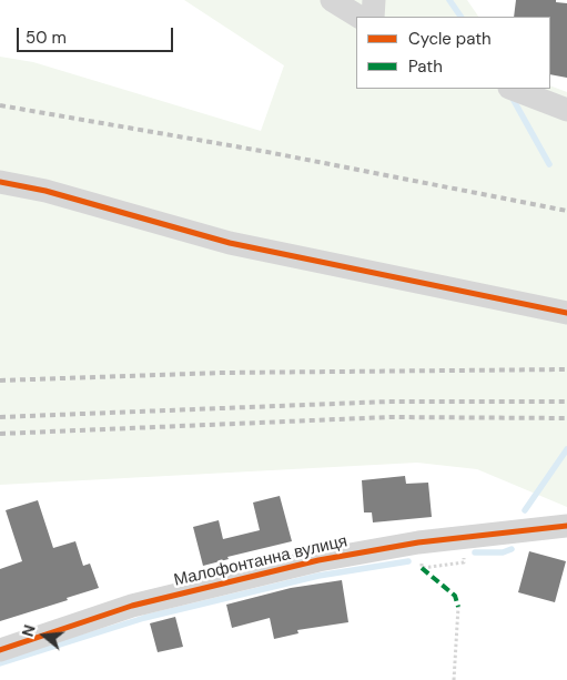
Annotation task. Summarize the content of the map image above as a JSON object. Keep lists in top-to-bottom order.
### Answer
{
  "streets": {
    "street": ["Малофонтанна вулиця"]
  },
  "legend": ["Cycle path", "Path"],
  "scale_bar": "50 m",
  "north": "left"
}
